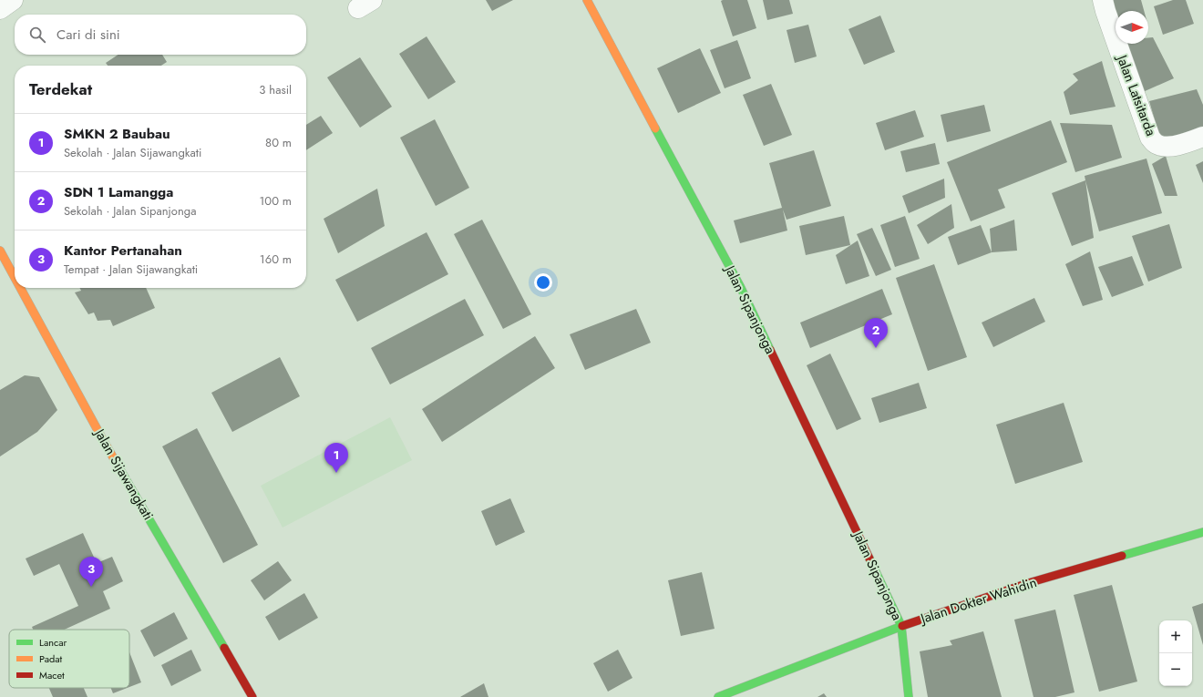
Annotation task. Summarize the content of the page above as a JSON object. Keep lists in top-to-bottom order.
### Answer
{
  "streets": {
    "street": [
      "Jalan Latsitarda",
      "Jalan Sipanjonga",
      "Jalan Sijawangkati",
      "Jalan Dokter Wahidin"
    ]
  },
  "crossings": [
    ["Jalan Sipanjonga", "Jalan Dokter Wahidin"]
  ],
  "legend": ["Lancar", "Padat", "Macet"],
  "north": "right",
  "page": {
    "search": "Cari di sini",
    "heading": ["Terdekat", "3 hasil"],
    "list": [
      {
        "mark": "1",
        "name": "SMKN 2 Baubau",
        "note": "Sekolah · Jalan Sijawangkati",
        "value": "80 m"
      },
      {
        "mark": "2",
        "name": "SDN 1 Lamangga",
        "note": "Sekolah · Jalan Sipanjonga",
        "value": "100 m"
      },
      {
        "mark": "3",
        "name": "Kantor Pertanahan",
        "note": "Tempat · Jalan Sijawangkati",
        "value": "160 m"
      }
    ],
    "pins": ["2", "1", "3"],
    "map_buttons": ["+", "−"]
  }
}
